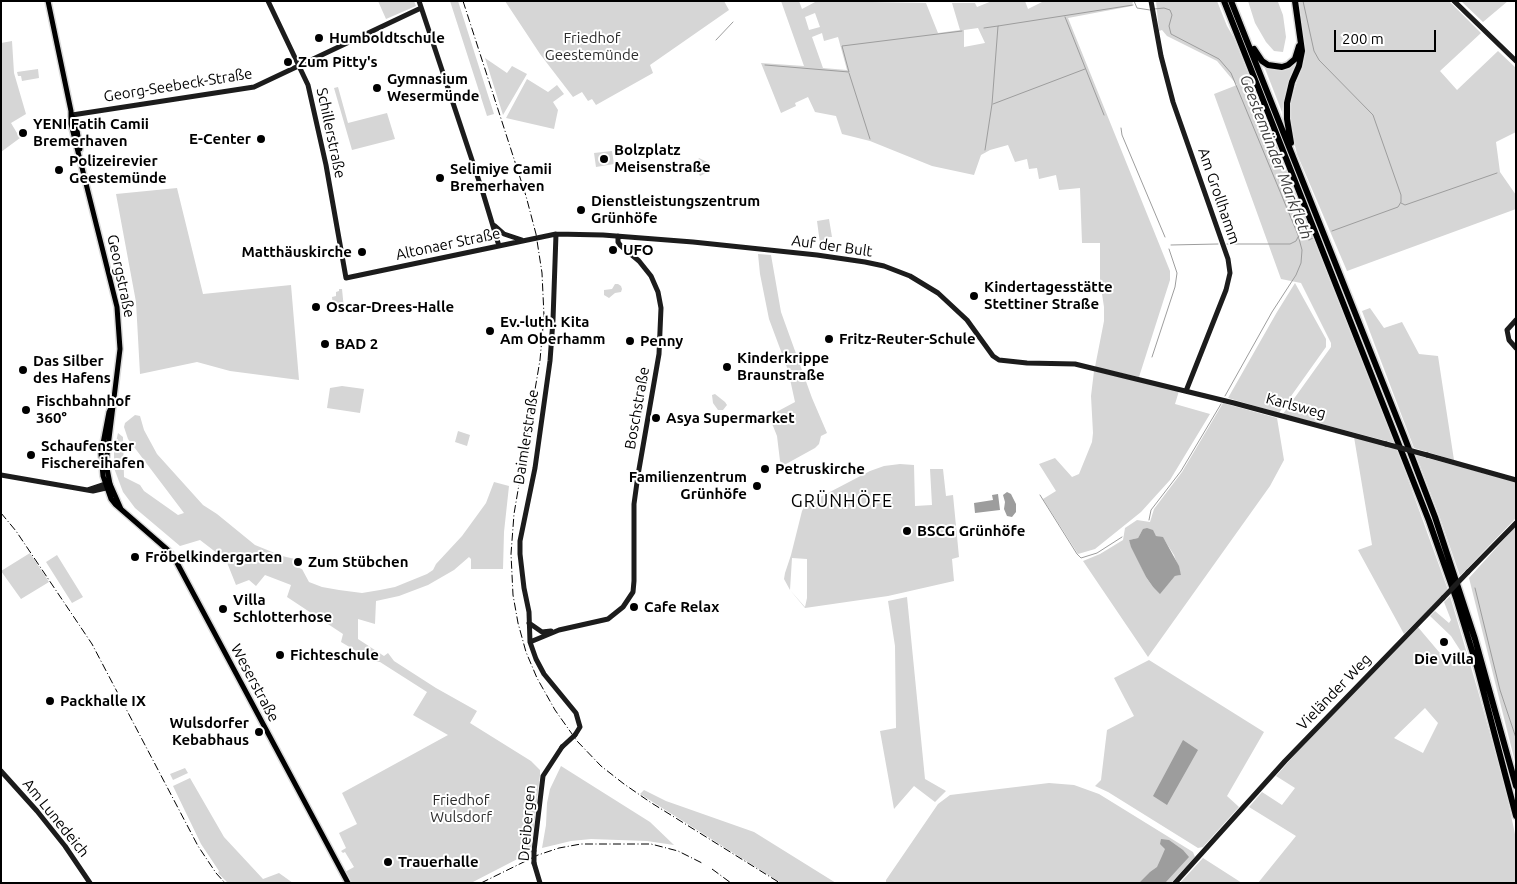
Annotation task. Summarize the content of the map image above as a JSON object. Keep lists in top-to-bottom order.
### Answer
{
  "streets": {
    "main road": ["Georgstraße", "Weserstraße"],
    "street": [
      "Georg-Seebeck-Straße",
      "Schillerstraße",
      "Am Grollhamm",
      "Altonaer Straße",
      "Auf der Bult",
      "Karlsweg",
      "Boschstraße",
      "Daimlerstraße",
      "Vieländer Weg",
      "Am Lunedeich",
      "Dreibergen"
    ]
  },
  "crossings": [
    ["Georg-Seebeck-Straße", "Schillerstraße"],
    ["Georg-Seebeck-Straße", "Georgstraße"],
    ["Schillerstraße", "Altonaer Straße"],
    ["Am Grollhamm", "Karlsweg"],
    ["Altonaer Straße", "Auf der Bult"],
    ["Altonaer Straße", "Daimlerstraße"],
    ["Auf der Bult", "Karlsweg"],
    ["Auf der Bult", "Boschstraße"],
    ["Auf der Bult", "Daimlerstraße"],
    ["Georgstraße", "Weserstraße"],
    ["Daimlerstraße", "Dreibergen"]
  ],
  "districts": ["GRÜNHÖFE"],
  "water": ["Geestemünder Markfleth"],
  "parks": ["Friedhof Geestemünde", "Friedhof Wulsdorf"],
  "places": [
    "Humboldtschule",
    "Zum Pitty's",
    "Gymnasium Wesermünde",
    "YENI Fatih Camii Bremerhaven",
    "E-Center",
    "Bolzplatz Meisenstraße",
    "Polizeirevier Geestemünde",
    "Selimiye Camii Bremerhaven",
    "Dienstleistungszentrum Grünhöfe",
    "UFO",
    "Matthäuskirche",
    "Kindertagesstätte Stettiner Straße",
    "Oscar-Drees-Halle",
    "Ev.-luth. Kita Am Oberhamm",
    "Fritz-Reuter-Schule",
    "Penny",
    "BAD 2",
    "Kinderkrippe Braunstraße",
    "Das Silber des Hafens",
    "Fischbahnhof 360°",
    "Asya Supermarket",
    "Schaufenster Fischereihafen",
    "Petruskirche",
    "Familienzentrum Grünhöfe",
    "BSCG Grünhöfe",
    "Fröbelkindergarten",
    "Zum Stübchen",
    "Cafe Relax",
    "Villa Schlotterhose",
    "Die Villa",
    "Fichteschule",
    "Packhalle IX",
    "Wulsdorfer Kebabhaus",
    "Trauerhalle"
  ],
  "scale_bar": "200 m"
}
